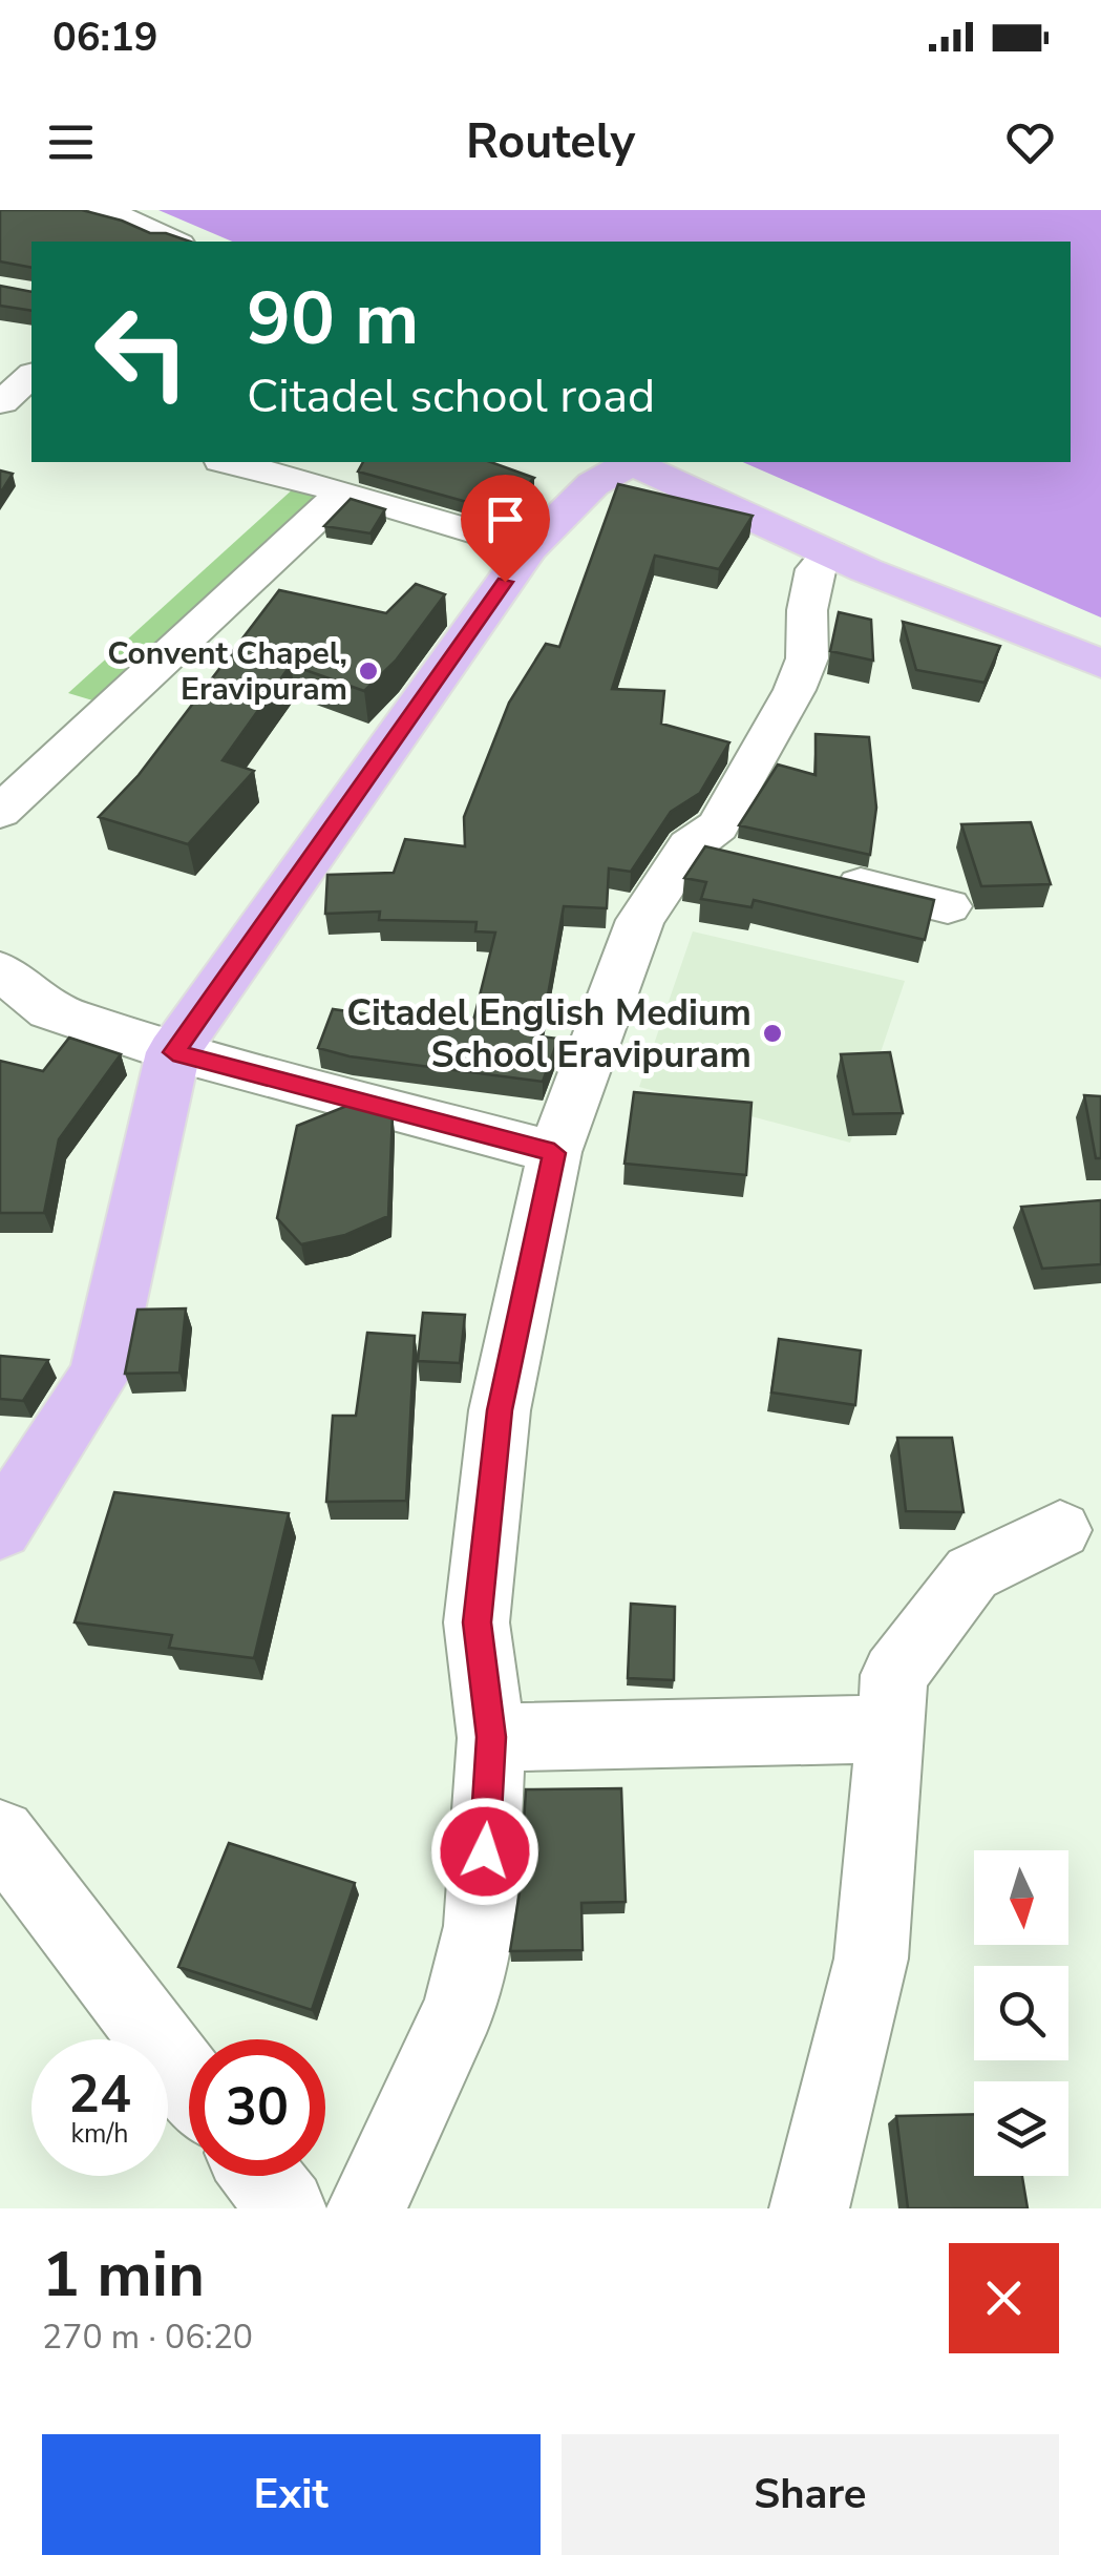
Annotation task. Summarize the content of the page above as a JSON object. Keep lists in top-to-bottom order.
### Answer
{
  "places": ["Convent Chapel, Eravipuram", "Citadel English Medium School Eravipuram"],
  "north": "bottom",
  "page": {
    "status": "06:19",
    "header": "Routely",
    "turn": ["90 m", "Citadel school road"],
    "speed": "24 km/h",
    "limit": "30",
    "heading": ["1 min", "270 m · 06:20"],
    "buttons": ["Exit", "Share"]
  }
}
